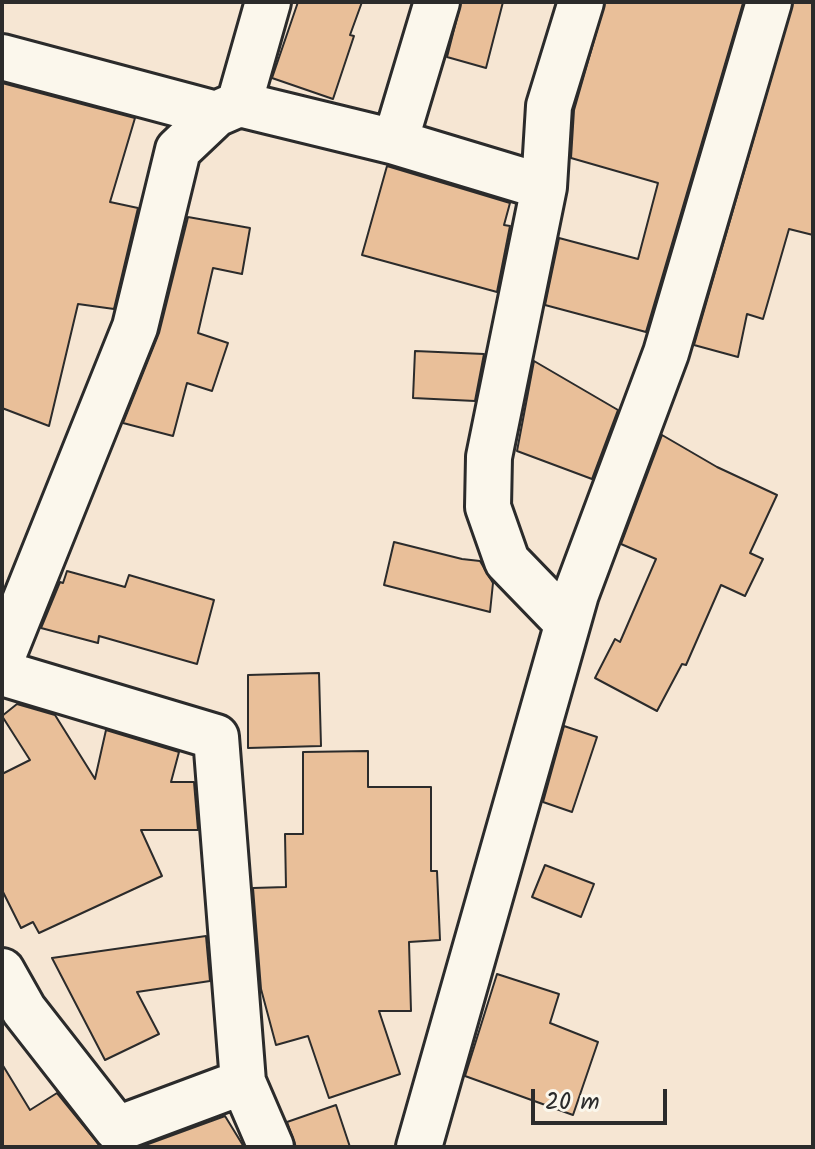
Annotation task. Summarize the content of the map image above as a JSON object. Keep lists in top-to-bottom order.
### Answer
{
  "scale_bar": "20 m"
}
